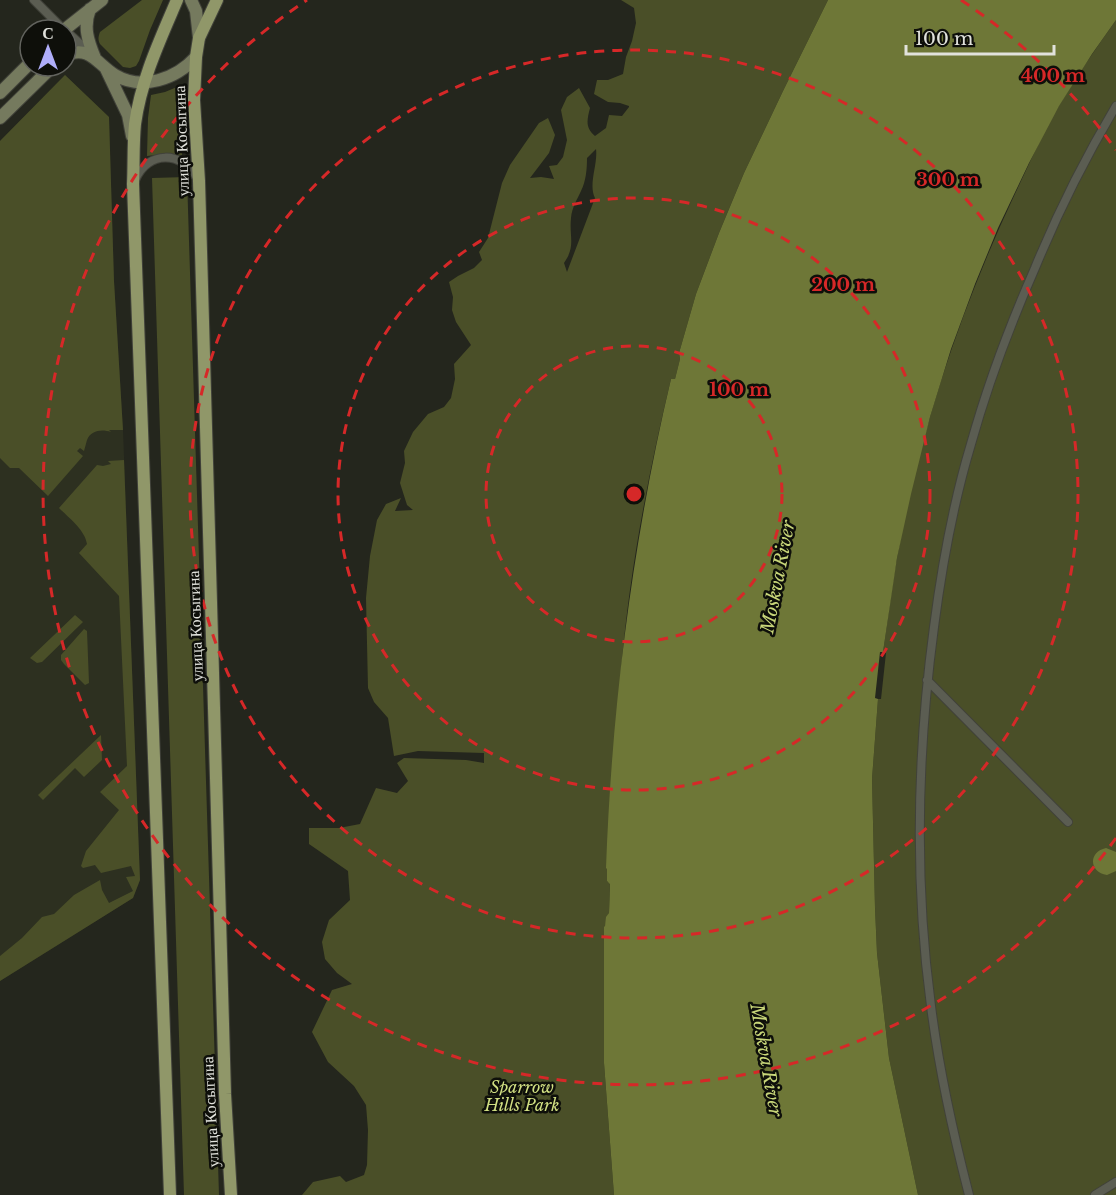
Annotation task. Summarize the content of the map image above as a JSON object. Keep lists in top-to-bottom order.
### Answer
{
  "streets": {
    "main road": ["улица Косыгина"]
  },
  "water": ["Moskva River"],
  "parks": ["Sparrow Hills Park"],
  "scale_bar": "100 m",
  "north": "top",
  "rings": [
    "400 m",
    "300 m",
    "200 m",
    "100 m"
  ]
}
